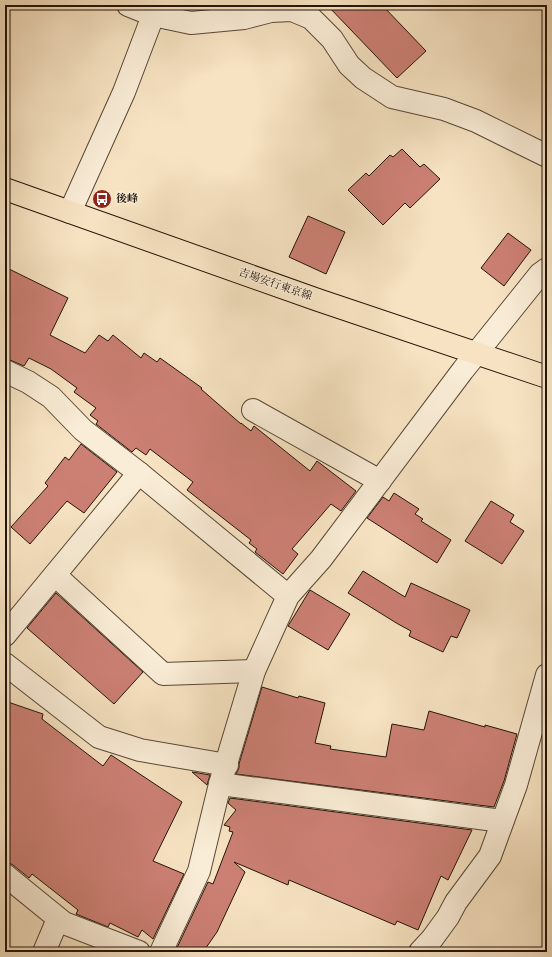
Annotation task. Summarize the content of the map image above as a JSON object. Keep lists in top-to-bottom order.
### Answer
{
  "streets": {
    "main road": ["吉場安行東京線"]
  },
  "places": {
    "bus stop": ["後峰"]
  }
}
